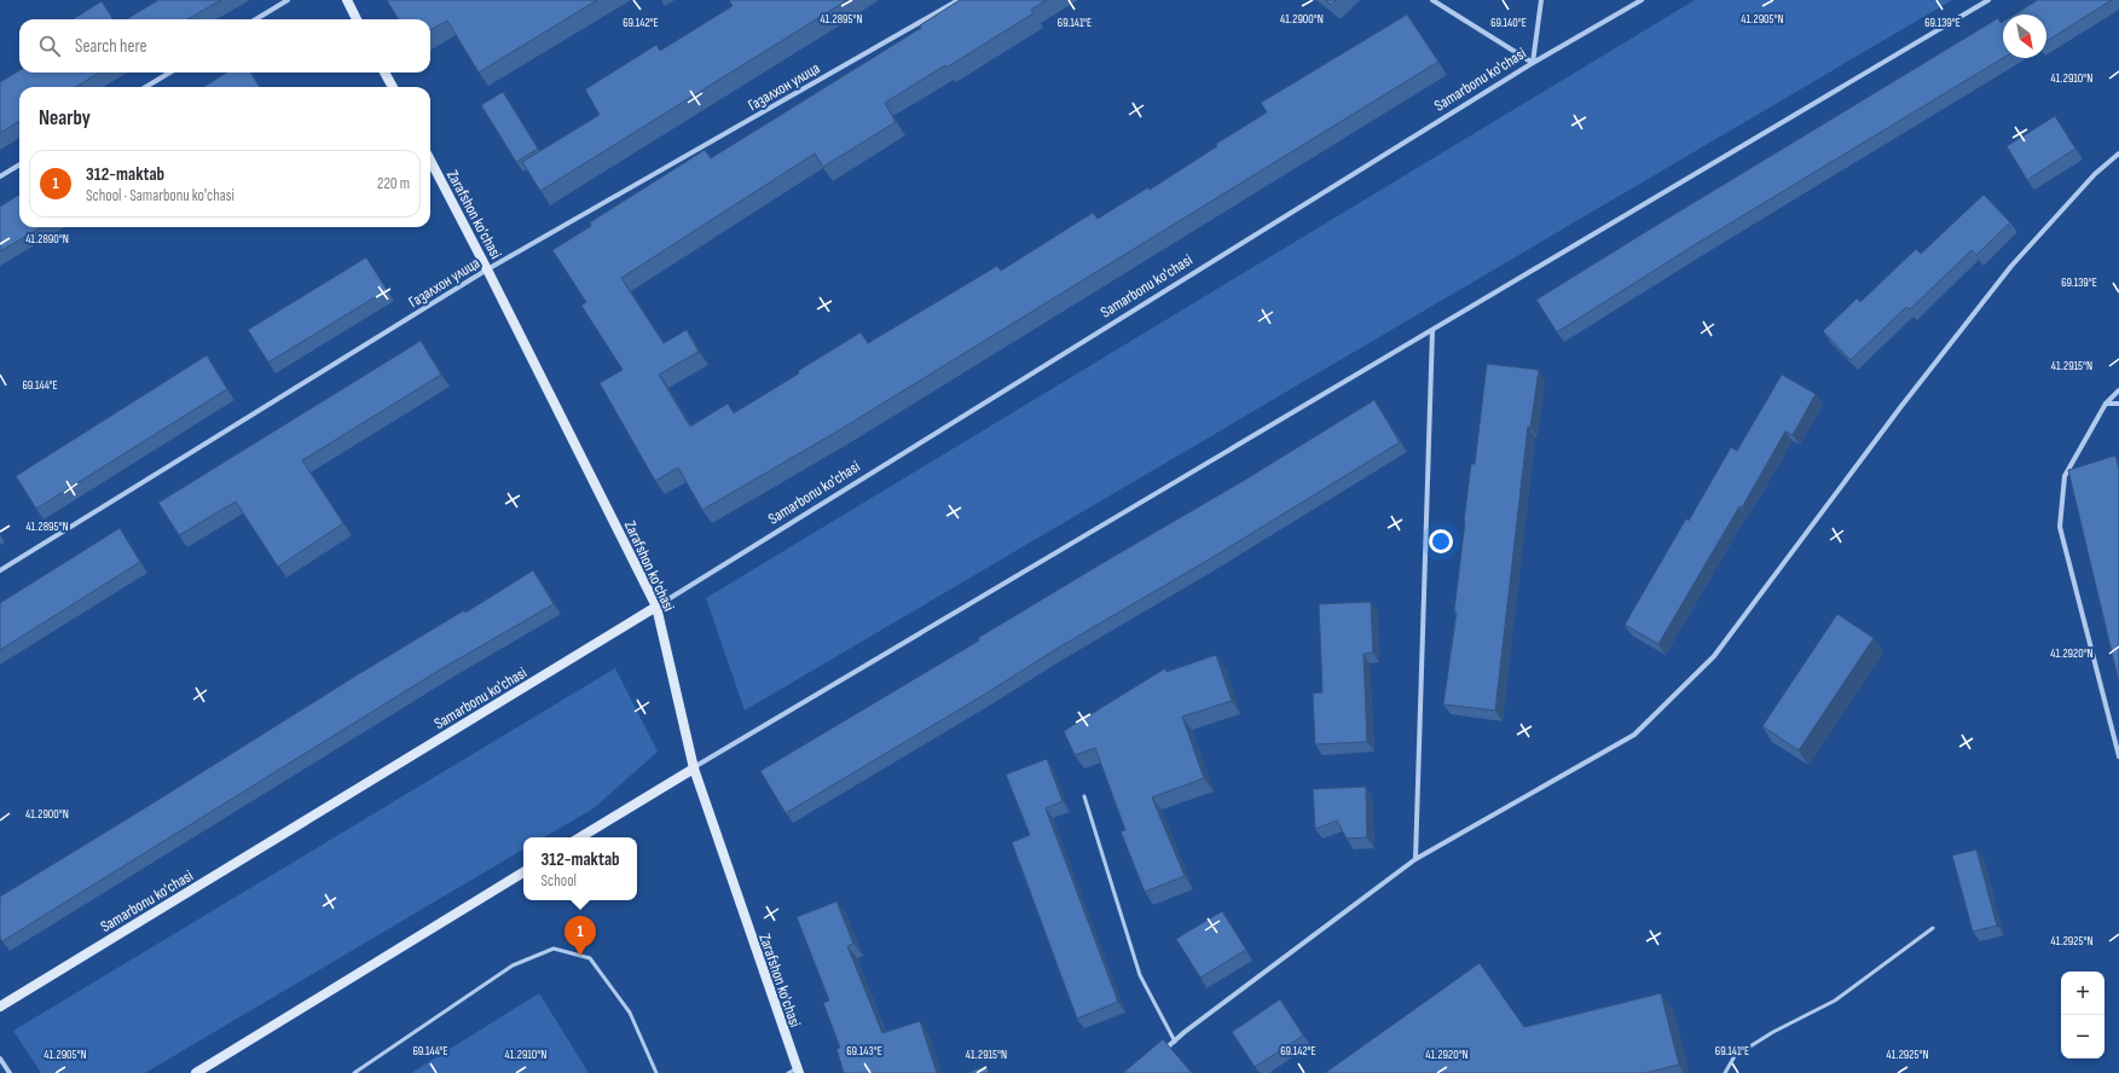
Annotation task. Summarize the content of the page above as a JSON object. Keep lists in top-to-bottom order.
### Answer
{
  "streets": {
    "street": ["Samarbonu ko'chasi", "Газалхон улица", "Zarafshon ko'chasi"]
  },
  "crossings": [
    ["Samarbonu ko'chasi", "Zarafshon ko'chasi"],
    ["Газалхон улица", "Zarafshon ko'chasi"]
  ],
  "north": "bottom right",
  "page": {
    "search": "Search here",
    "heading": "Nearby",
    "list": [
      {
        "mark": "1",
        "name": "312-maktab",
        "note": "School · Samarbonu ko'chasi",
        "value": "220 m"
      }
    ],
    "popup": ["312-maktab", "School"],
    "pins": "1",
    "map_buttons": ["+", "−"]
  },
  "coordinates": [
    "41.2895°N",
    "41.2905°N",
    "41.2900°N",
    "69.139°E",
    "69.142°E",
    "69.141°E",
    "69.140°E",
    "41.2910°N",
    "41.2890°N",
    "41.2915°N",
    "69.144°E",
    "41.2920°N",
    "41.2925°N",
    "69.143°E"
  ]
}
